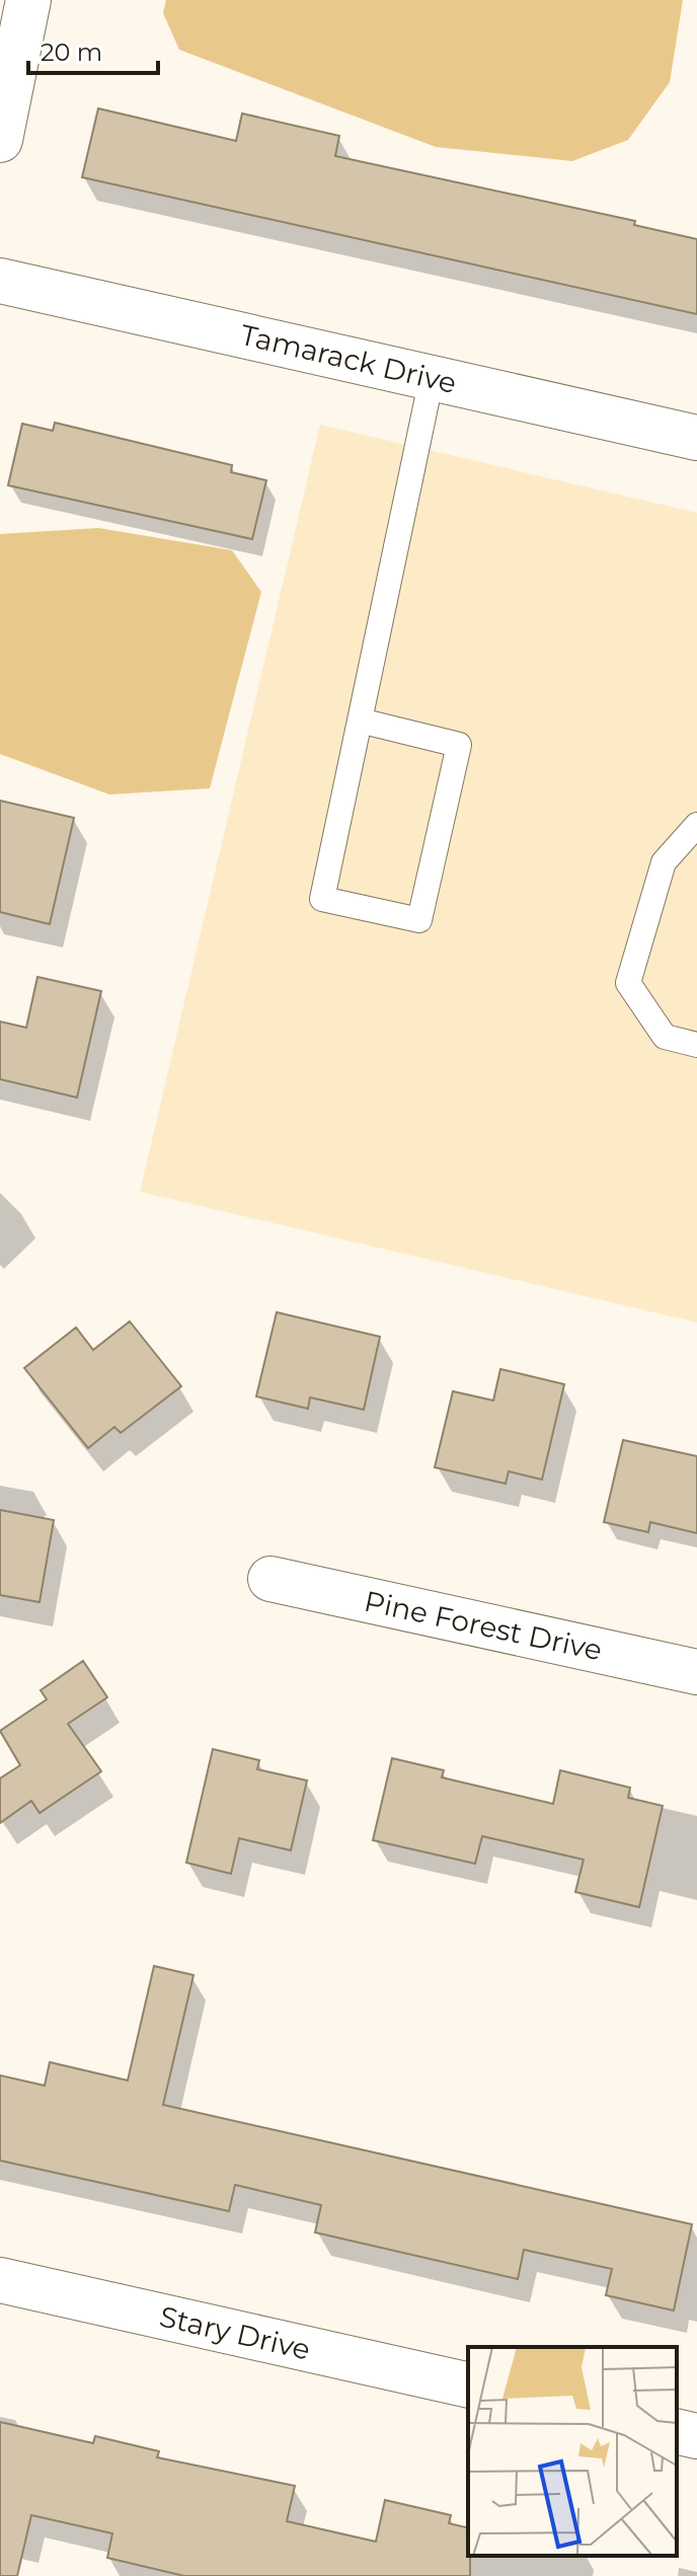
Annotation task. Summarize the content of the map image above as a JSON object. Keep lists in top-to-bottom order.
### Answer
{
  "streets": {
    "street": ["Tamarack Drive", "Pine Forest Drive", "Stary Drive"]
  },
  "scale_bar": "20 m"
}
